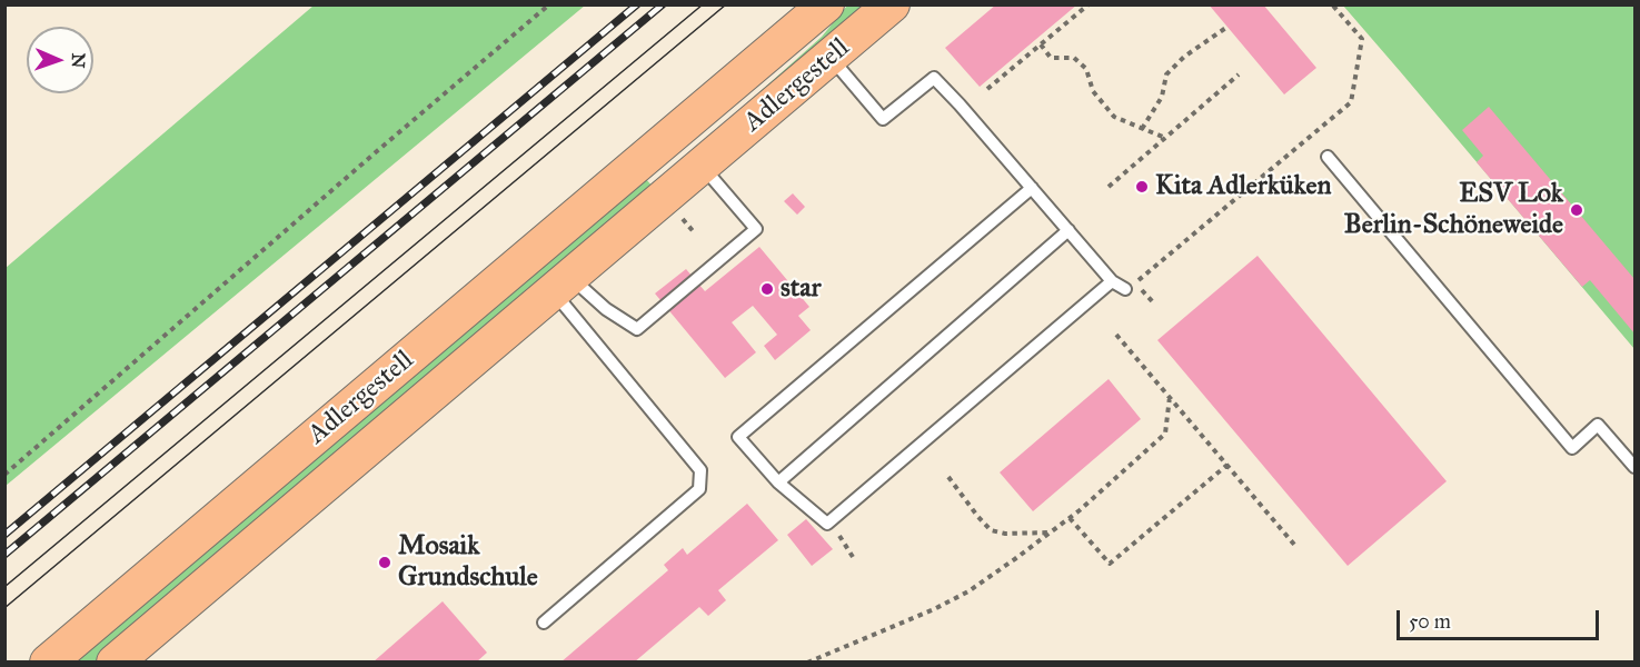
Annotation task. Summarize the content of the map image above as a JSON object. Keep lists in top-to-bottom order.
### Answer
{
  "streets": {
    "main road": ["Adlergestell"]
  },
  "places": [
    "Kita Adlerküken",
    "ESV Lok Berlin-Schöneweide",
    "star",
    "Mosaik Grundschule"
  ],
  "scale_bar": "50 m",
  "north": "right"
}
